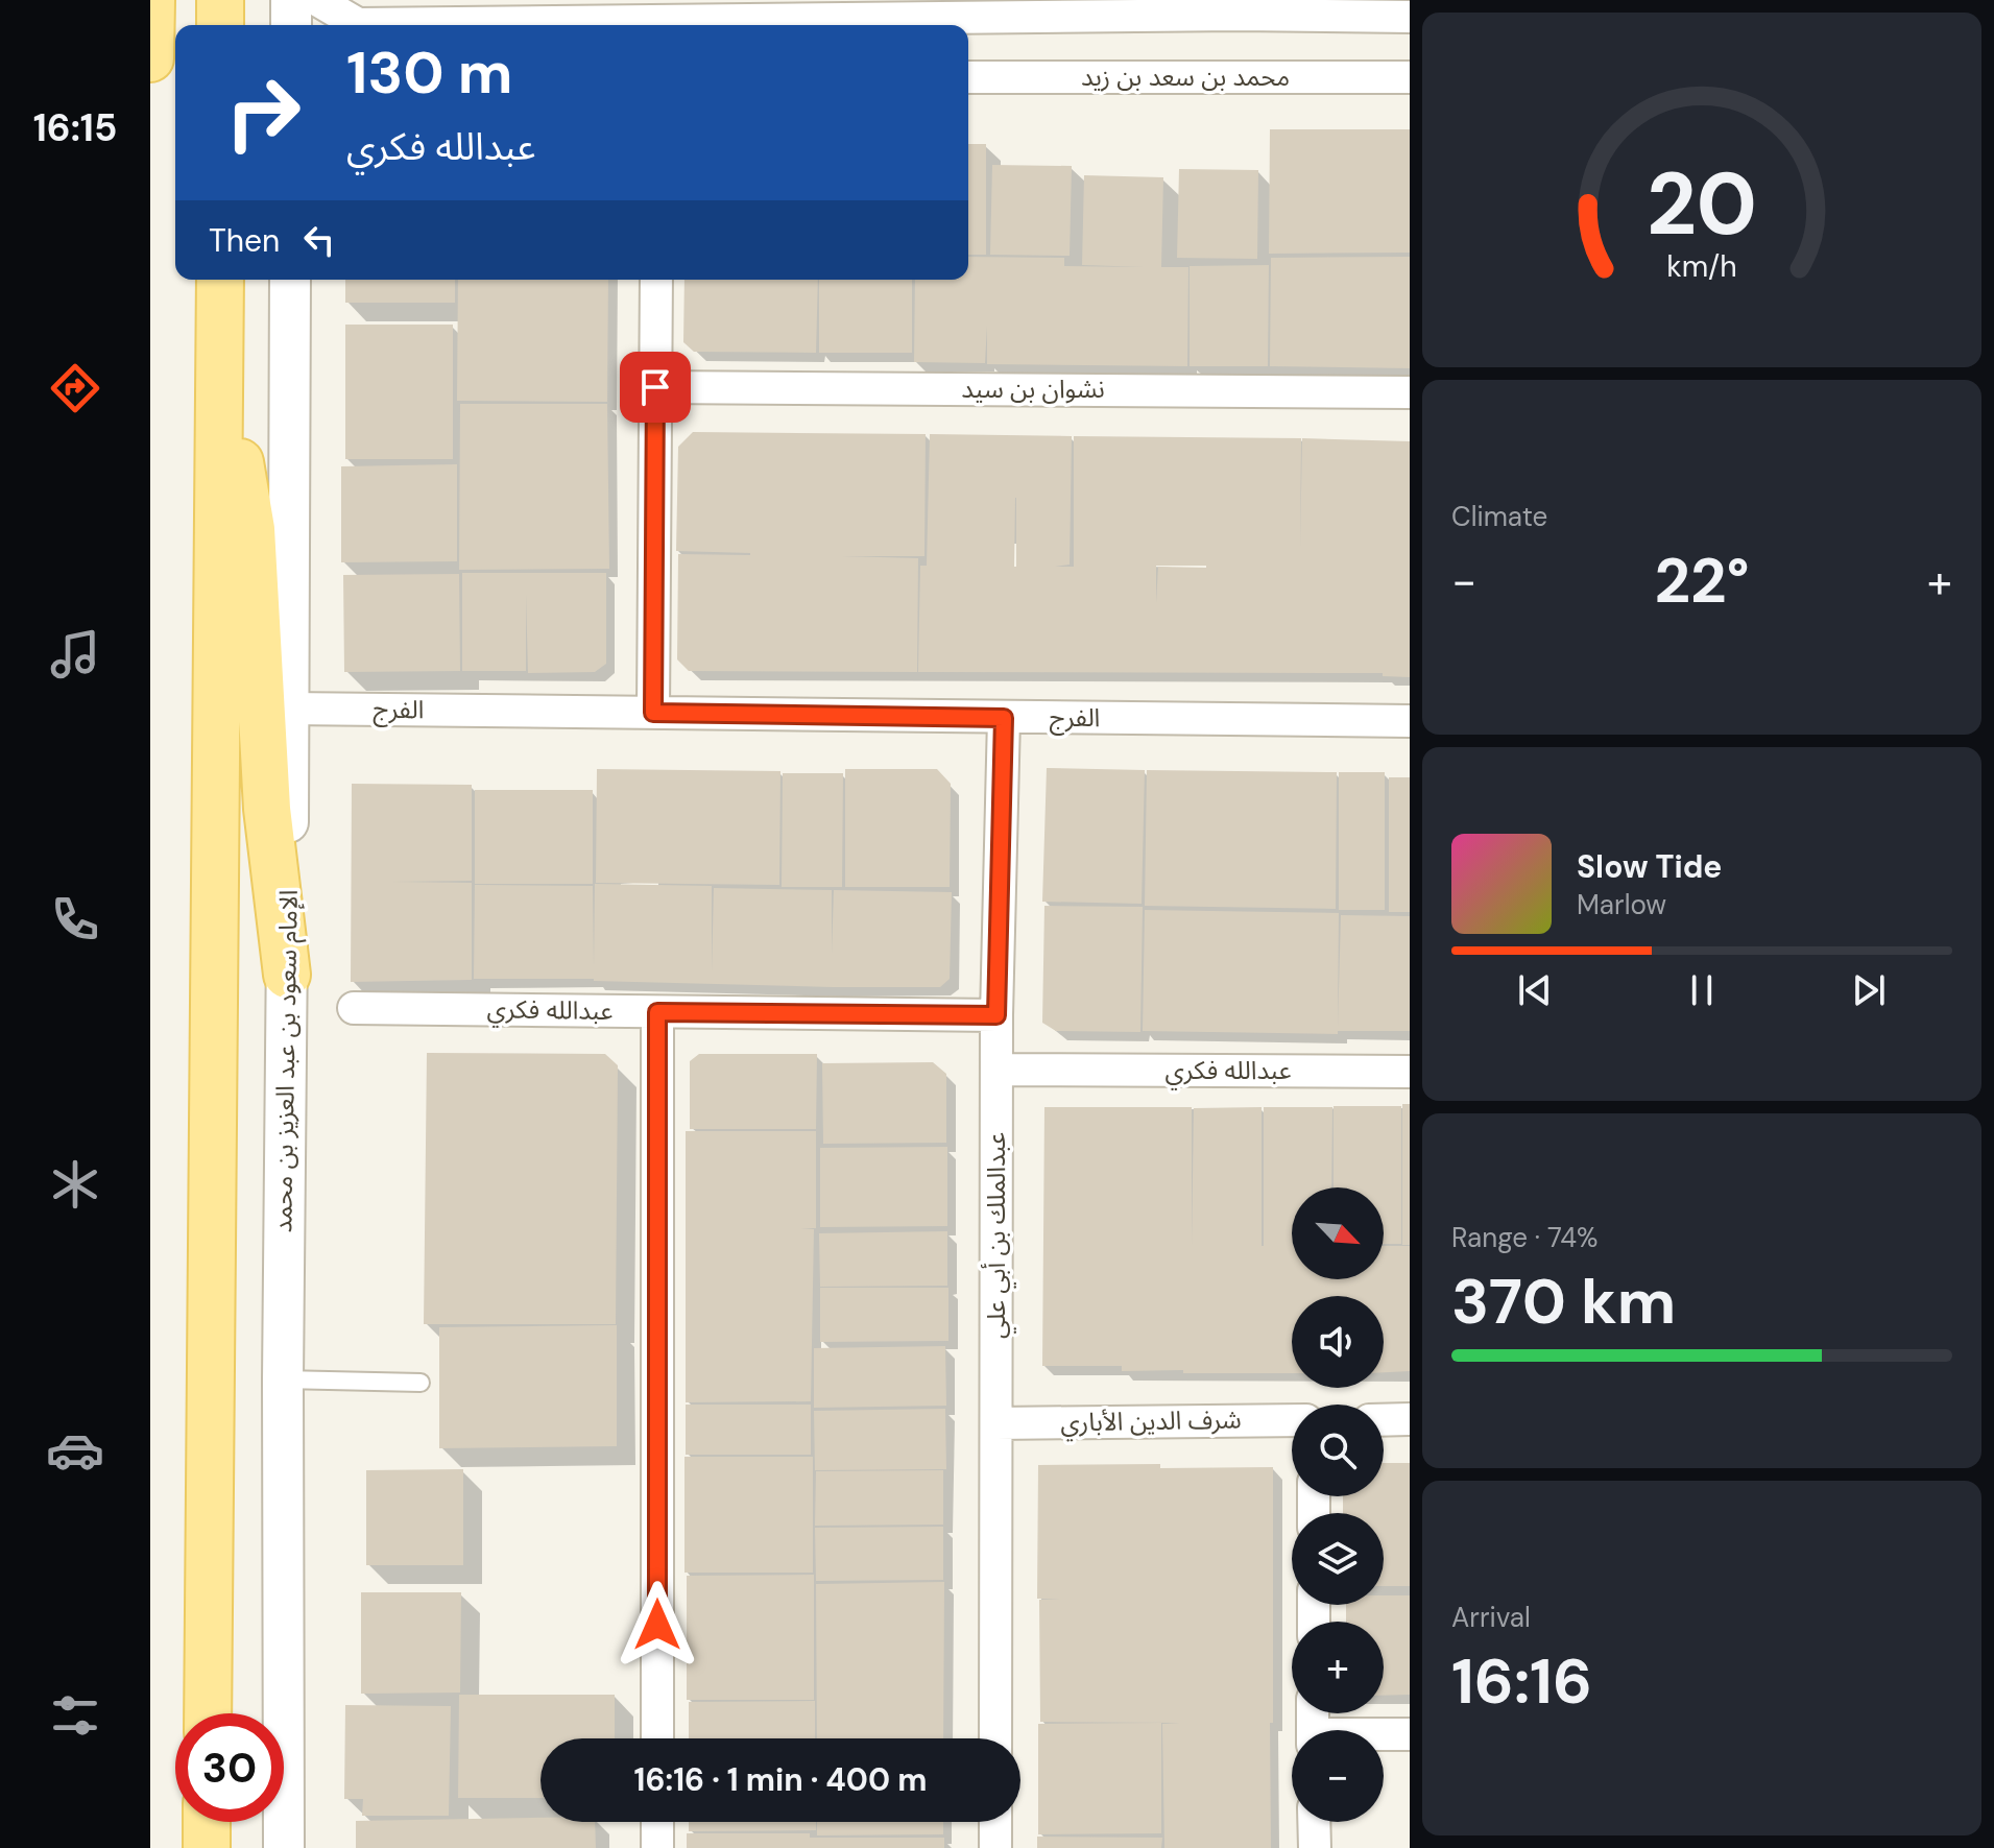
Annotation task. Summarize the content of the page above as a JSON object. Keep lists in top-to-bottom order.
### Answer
{
  "streets": {
    "street": [
      "محمد بن سعد بن زيد",
      "نشوان بن سيد",
      "الفرج",
      "عبدالله فكري",
      "الإمام سعود بن عبد العزيز بن محمد",
      "عبدالملك بن أبي علي",
      "شرف الدين الأباري"
    ]
  },
  "crossings": [
    ["الفرج", "الإمام سعود بن عبد العزيز بن محمد"],
    ["الفرج", "عبدالملك بن أبي علي"],
    ["عبدالله فكري", "عبدالملك بن أبي علي"],
    ["عبدالملك بن أبي علي", "شرف الدين الأباري"]
  ],
  "north": "bottom right",
  "page": {
    "tabs": "16:15",
    "turn": ["130 m", "عبدالله فكري"],
    "then": "Then",
    "tile": [
      "Climate",
      ["Range · 74%", "370 km"],
      ["Arrival", "16:16"]
    ],
    "heat": ["−", "22°", "+"],
    "song": ["Slow Tide", "Marlow"],
    "map_buttons": ["+", "−"],
    "limit": "30",
    "trip": "16:16 · 1 min · 400 m",
    "gauge": ["20", "km/h"]
  }
}
